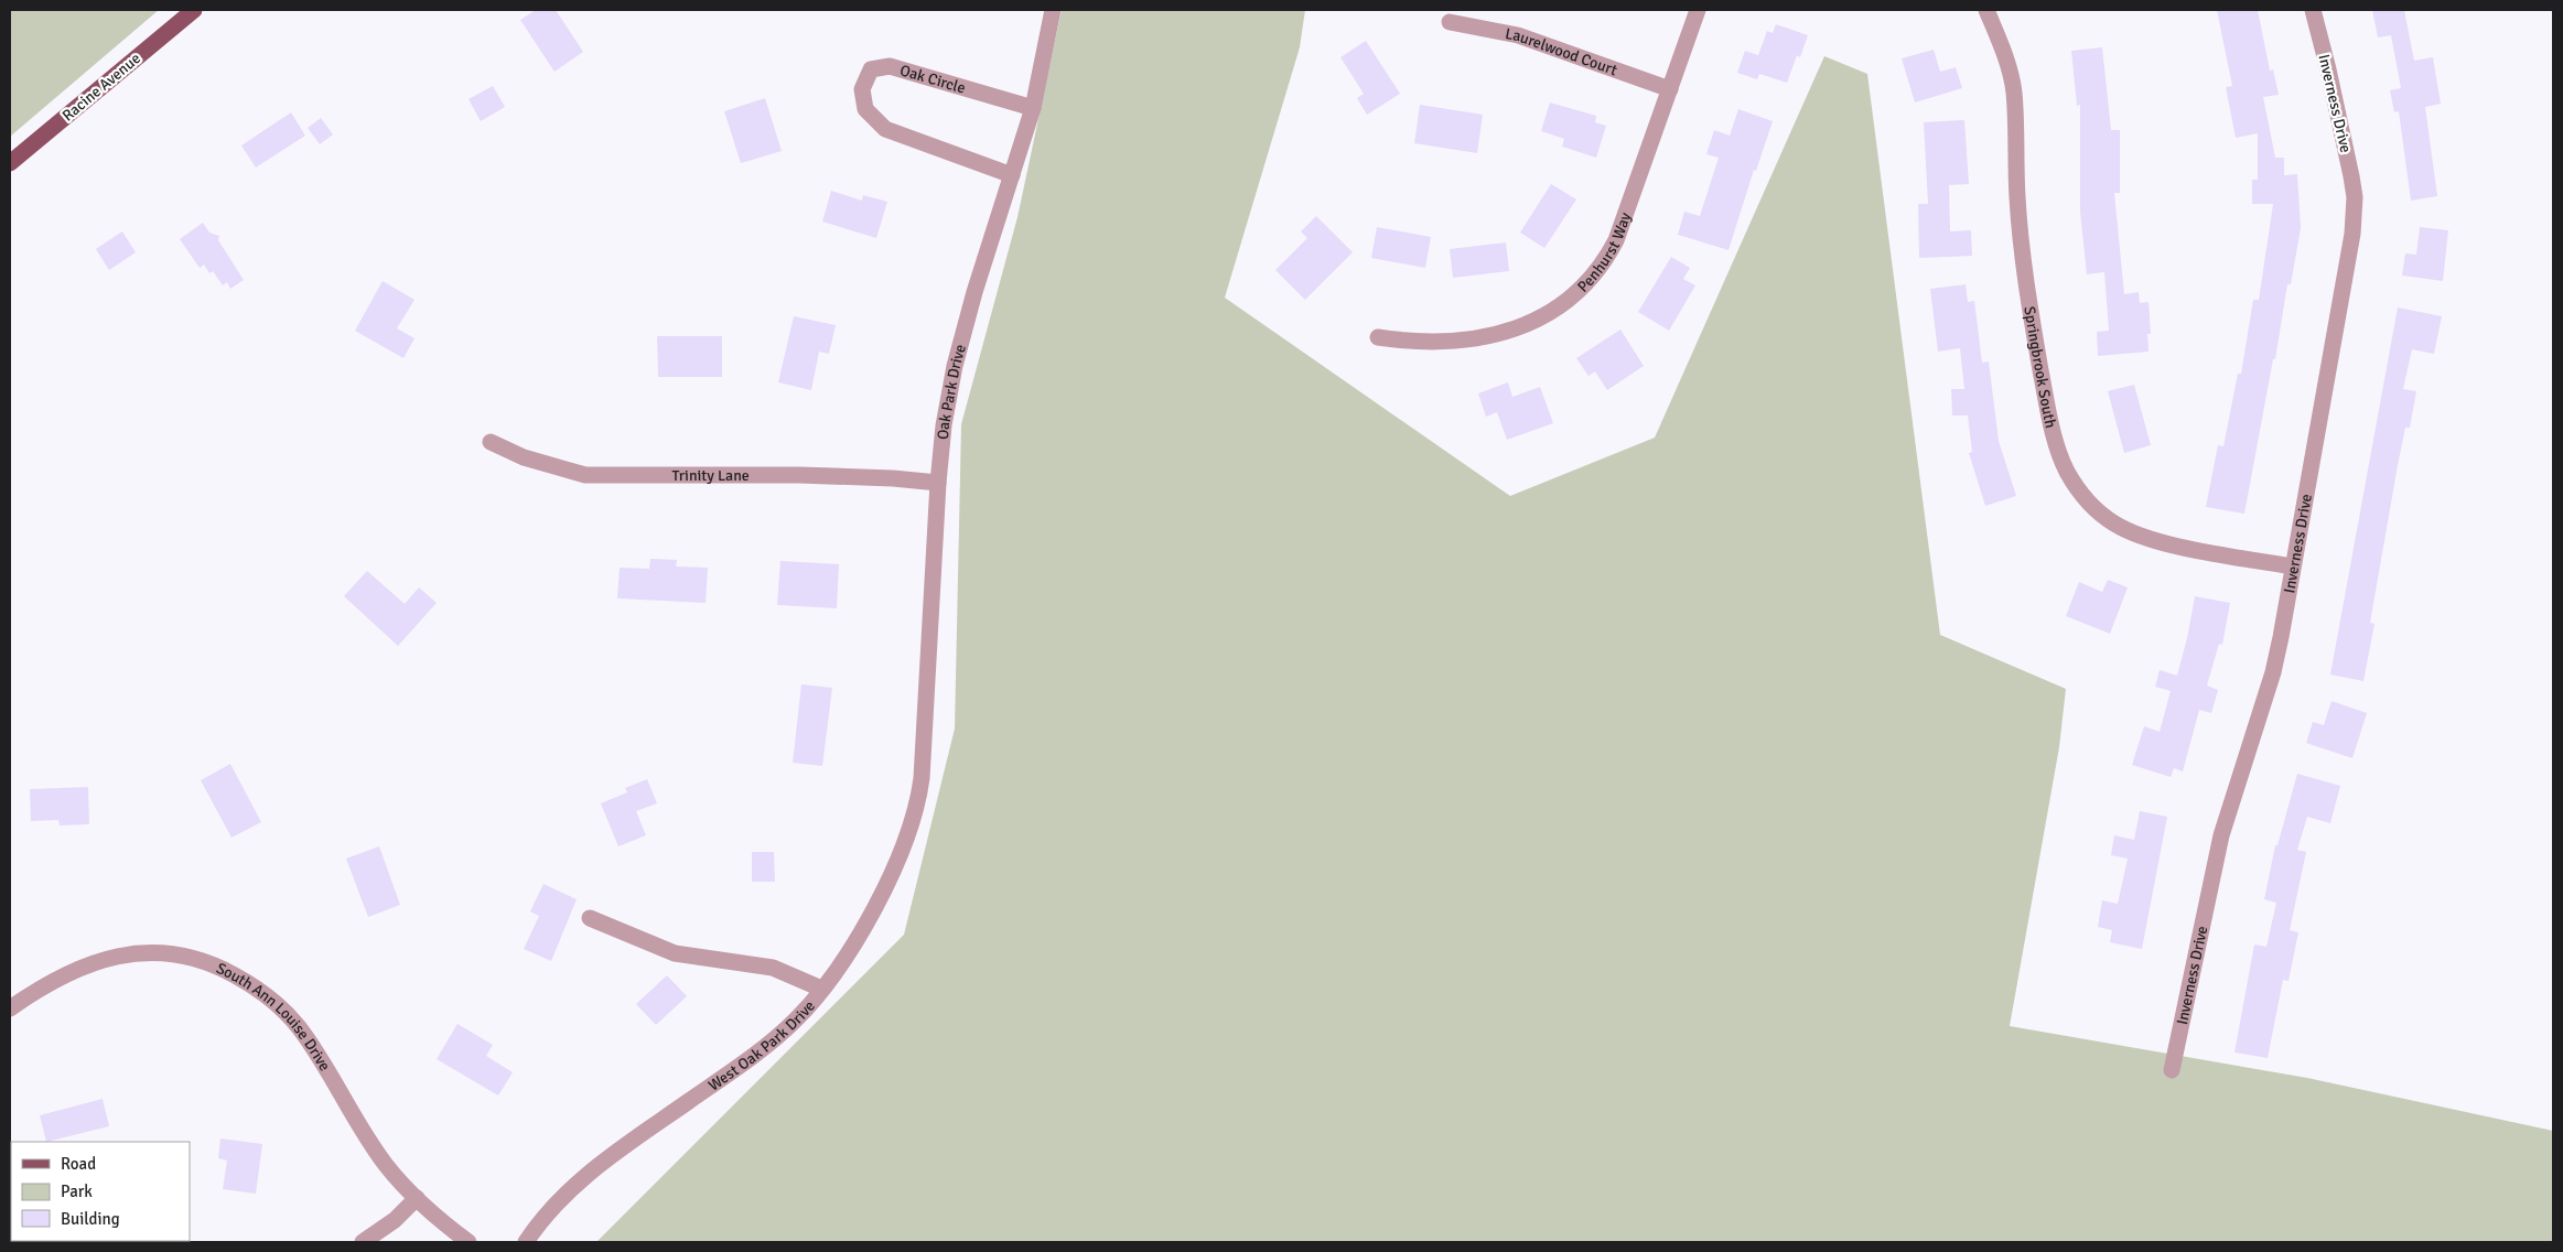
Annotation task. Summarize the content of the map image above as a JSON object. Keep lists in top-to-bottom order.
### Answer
{
  "streets": {
    "main road": ["Racine Avenue"],
    "street": [
      "Laurelwood Court",
      "Oak Circle",
      "Inverness Drive",
      "Penhurst Way",
      "Springbrook South",
      "Oak Park Drive",
      "Trinity Lane",
      "South Ann Louise Drive",
      "West Oak Park Drive"
    ]
  },
  "crossings": [
    ["Laurelwood Court", "Penhurst Way"],
    ["Oak Circle", "Oak Park Drive"],
    ["Inverness Drive", "Springbrook South"],
    ["Oak Park Drive", "Trinity Lane"],
    ["Oak Park Drive", "West Oak Park Drive"]
  ],
  "legend": ["Road", "Park", "Building"]
}
